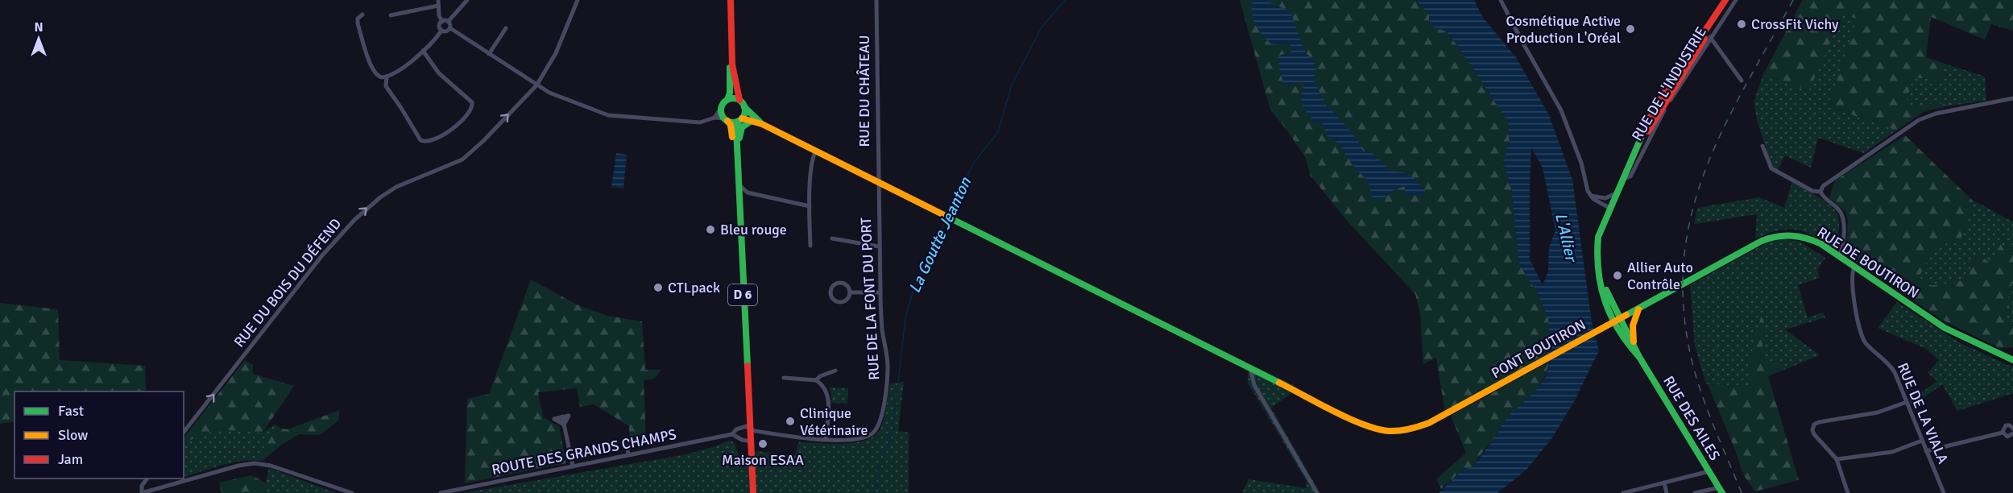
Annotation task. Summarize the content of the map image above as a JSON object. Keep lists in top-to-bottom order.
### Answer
{
  "streets": {
    "main road": [
      "RUE DE L'INDUSTRIE",
      "RUE DE BOUTIRON",
      "D 6",
      "PONT BOUTIRON",
      "RUE DES AILES"
    ],
    "street": [
      "RUE DU CHÂTEAU",
      "RUE DU BOIS DU DÉFEND",
      "RUE DE LA FONT DU PORT",
      "RUE DE LA VIALA",
      "ROUTE DES GRANDS CHAMPS"
    ]
  },
  "crossings": [
    ["RUE DE L'INDUSTRIE", "RUE DE BOUTIRON"],
    ["RUE DE L'INDUSTRIE", "RUE DES AILES"],
    ["RUE DU CHÂTEAU", "RUE DE LA FONT DU PORT"],
    ["RUE DU CHÂTEAU", "PONT BOUTIRON"],
    ["RUE DE BOUTIRON", "PONT BOUTIRON"],
    ["RUE DE BOUTIRON", "RUE DE LA VIALA"],
    ["RUE DE BOUTIRON", "RUE DES AILES"],
    ["D 6", "RUE DE LA FONT DU PORT"],
    ["D 6", "ROUTE DES GRANDS CHAMPS"],
    ["RUE DE LA FONT DU PORT", "PONT BOUTIRON"],
    ["RUE DE LA FONT DU PORT", "ROUTE DES GRANDS CHAMPS"]
  ],
  "one_way": ["RUE DU BOIS DU DÉFEND"],
  "water": ["La Goutte Jeanton", "L'Allier"],
  "places": [
    "CrossFit Vichy",
    "Cosmétique Active Production L'Oréal",
    "Bleu rouge",
    "Allier Auto Contrôle",
    "CTLpack",
    "Clinique Vétérinaire",
    "Maison ESAA"
  ],
  "legend": ["Fast", "Slow", "Jam"],
  "north": "top"
}
